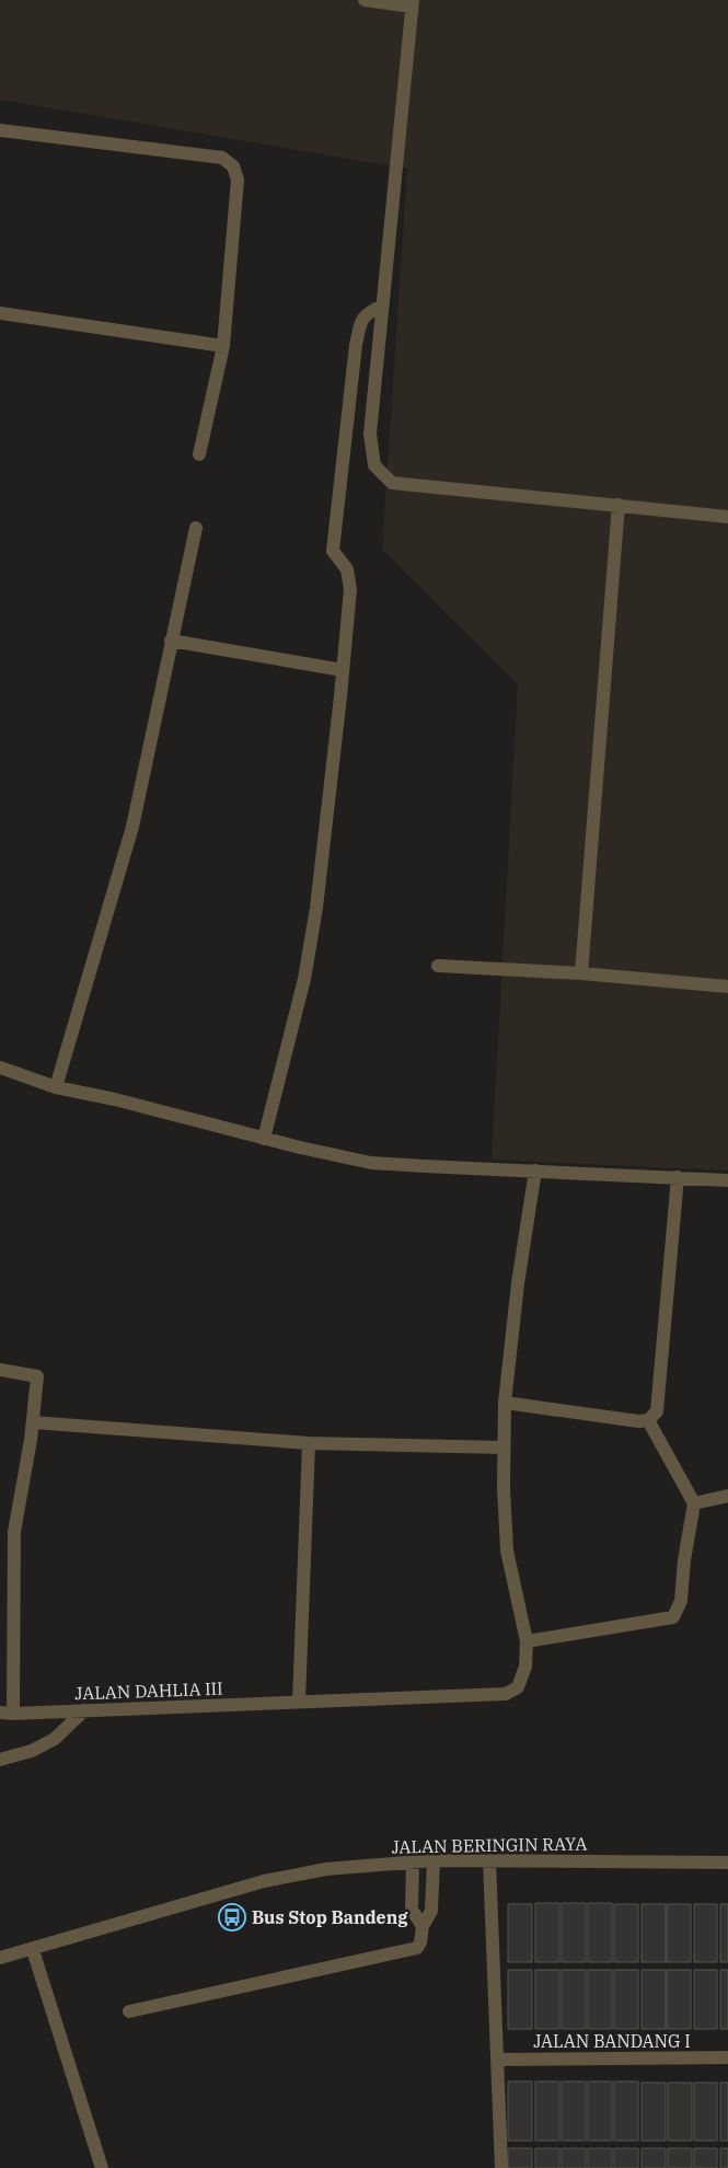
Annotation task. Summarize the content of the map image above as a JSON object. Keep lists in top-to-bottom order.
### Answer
{
  "streets": {
    "street": ["JALAN DAHLIA III", "JALAN BERINGIN RAYA", "JALAN BANDANG I"]
  },
  "places": {
    "bus stop": ["Bus Stop Bandeng"]
  }
}
